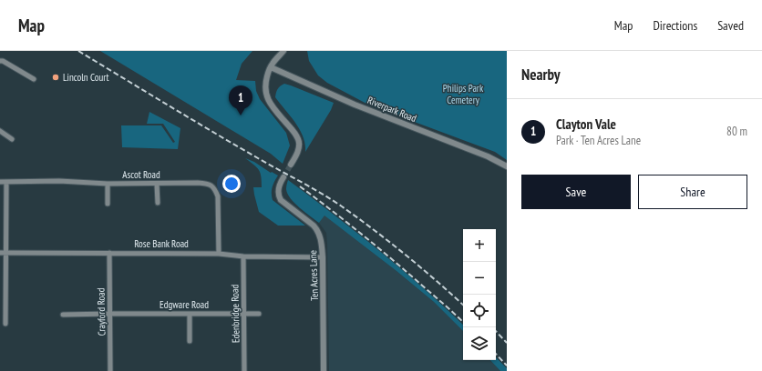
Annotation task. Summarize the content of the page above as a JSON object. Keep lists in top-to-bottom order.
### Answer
{
  "streets": {
    "street": [
      "Riverpark Road",
      "Ascot Road",
      "Rose Bank Road",
      "Ten Acres Lane",
      "Edgware Road",
      "Crayford Road",
      "Edenbridge Road"
    ]
  },
  "crossings": [
    ["Ascot Road", "Rose Bank Road"],
    ["Rose Bank Road", "Ten Acres Lane"],
    ["Rose Bank Road", "Crayford Road"],
    ["Rose Bank Road", "Edenbridge Road"],
    ["Edgware Road", "Crayford Road"],
    ["Edgware Road", "Edenbridge Road"]
  ],
  "parks": ["Philips Park Cemetery"],
  "places": ["Lincoln Court"],
  "page": {
    "header": "Map",
    "nav": ["Map", "Directions", "Saved"],
    "heading": "Nearby",
    "pins": "1",
    "list": [
      {
        "mark": "1",
        "name": "Clayton Vale",
        "note": "Park · Ten Acres Lane",
        "value": "80 m"
      }
    ],
    "buttons": ["Save", "Share"],
    "map_buttons": ["+", "−"]
  }
}
